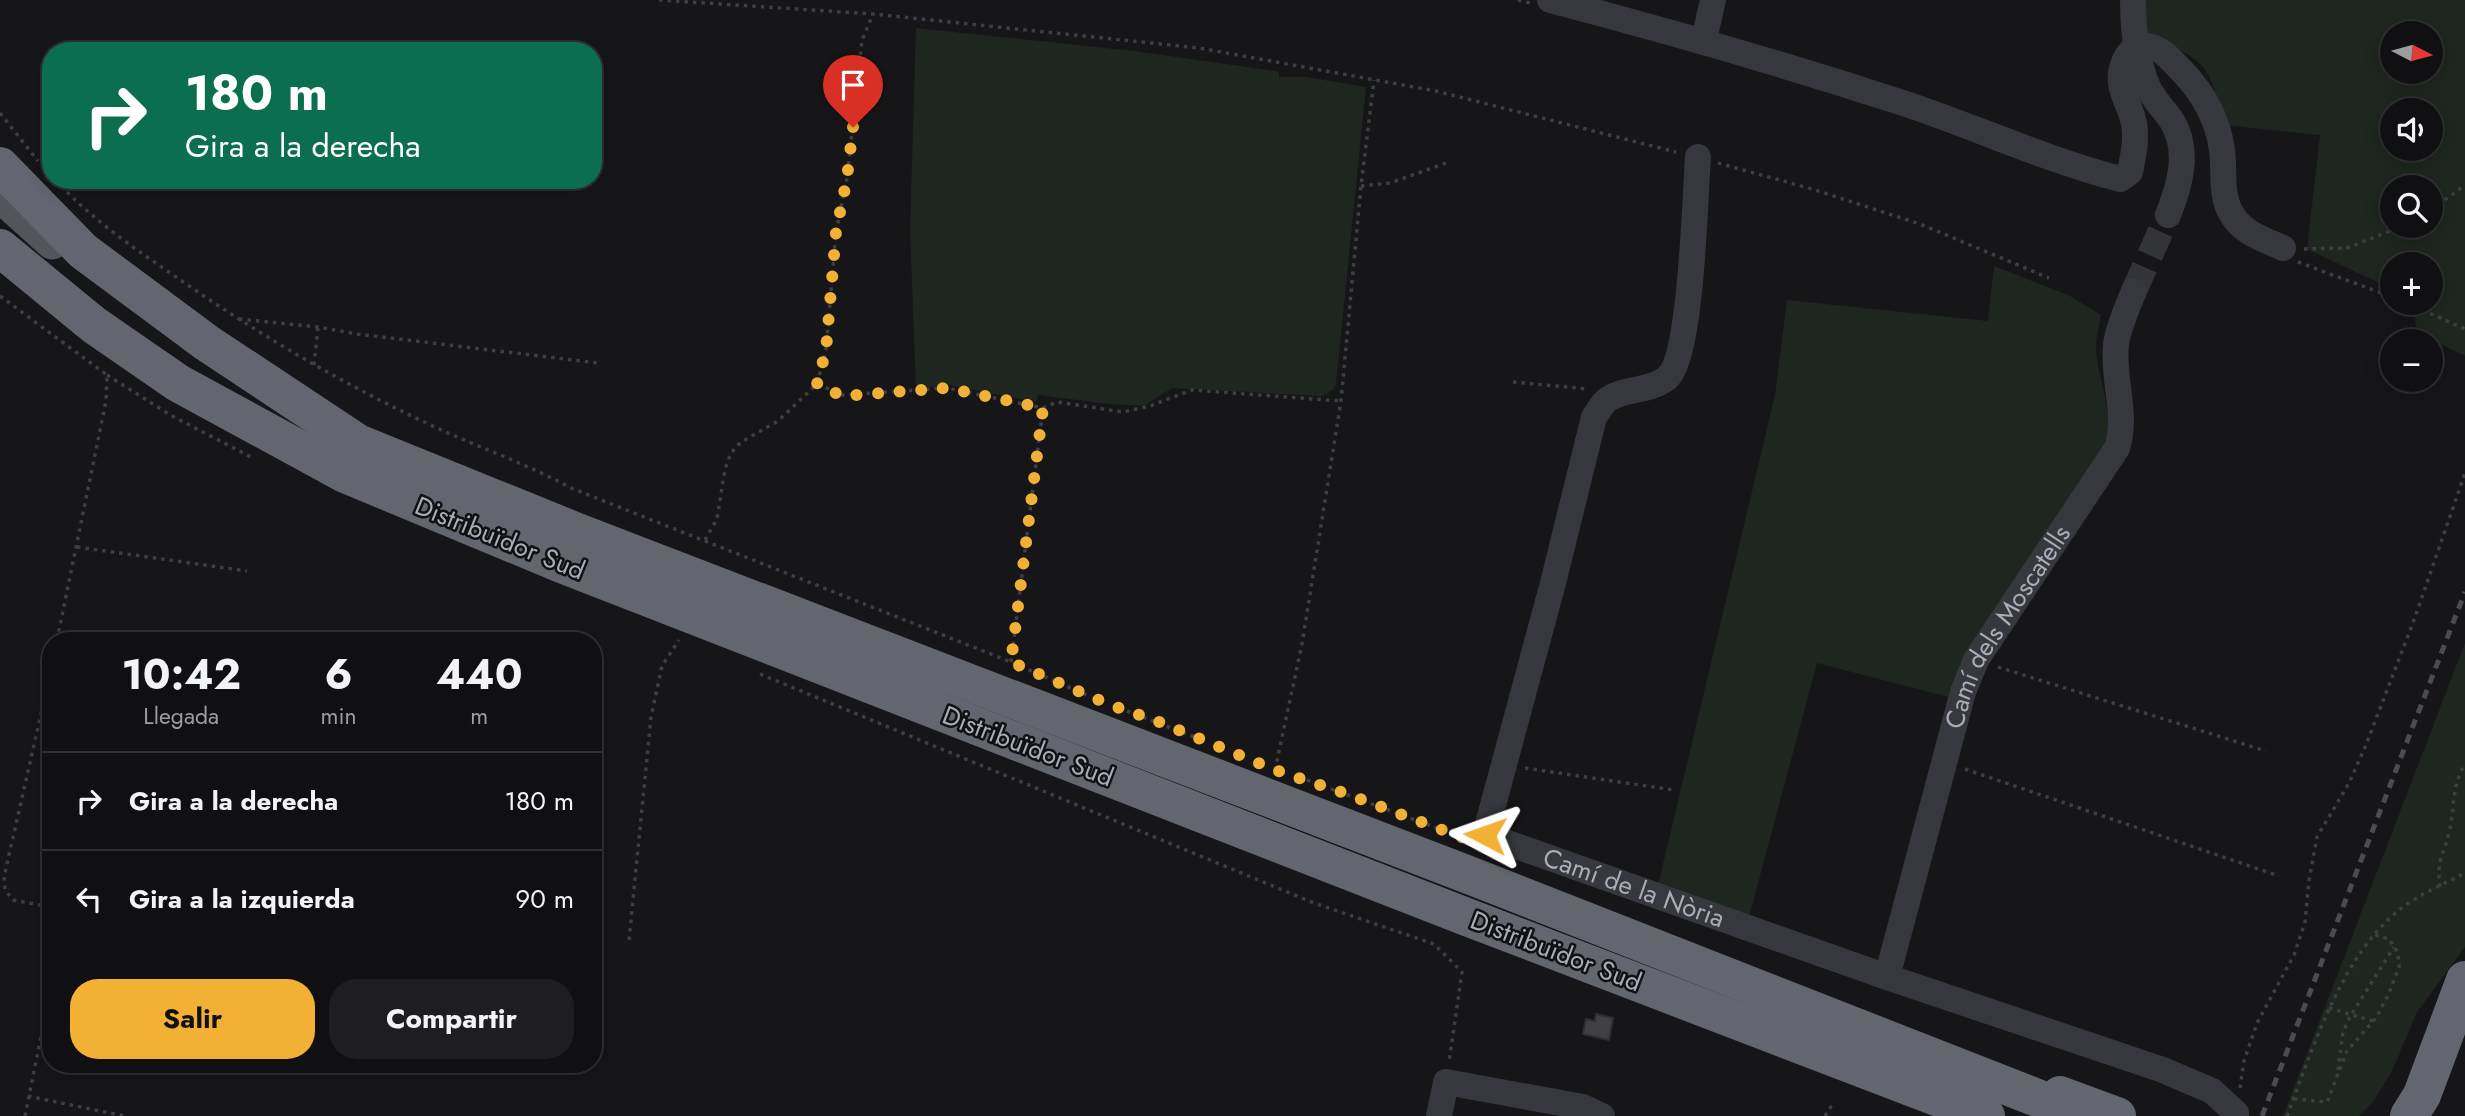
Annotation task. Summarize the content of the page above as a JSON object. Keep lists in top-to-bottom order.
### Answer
{
  "streets": {
    "highway": ["Distribuïdor Sud"],
    "street": ["Camí dels Moscatells", "Camí de la Nòria"]
  },
  "crossings": [
    ["Camí dels Moscatells", "Camí de la Nòria"]
  ],
  "north": "right",
  "page": {
    "map_buttons": ["+", "−"],
    "turn": ["180 m", "Gira a la derecha"],
    "eta": [
      "10:42",
      "Llegada",
      "6",
      "min",
      "440",
      "m"
    ],
    "list": [
      {
        "name": "Gira a la derecha",
        "value": "180 m"
      },
      {
        "name": "Gira a la izquierda",
        "value": "90 m"
      }
    ],
    "buttons": ["Salir", "Compartir"]
  }
}
